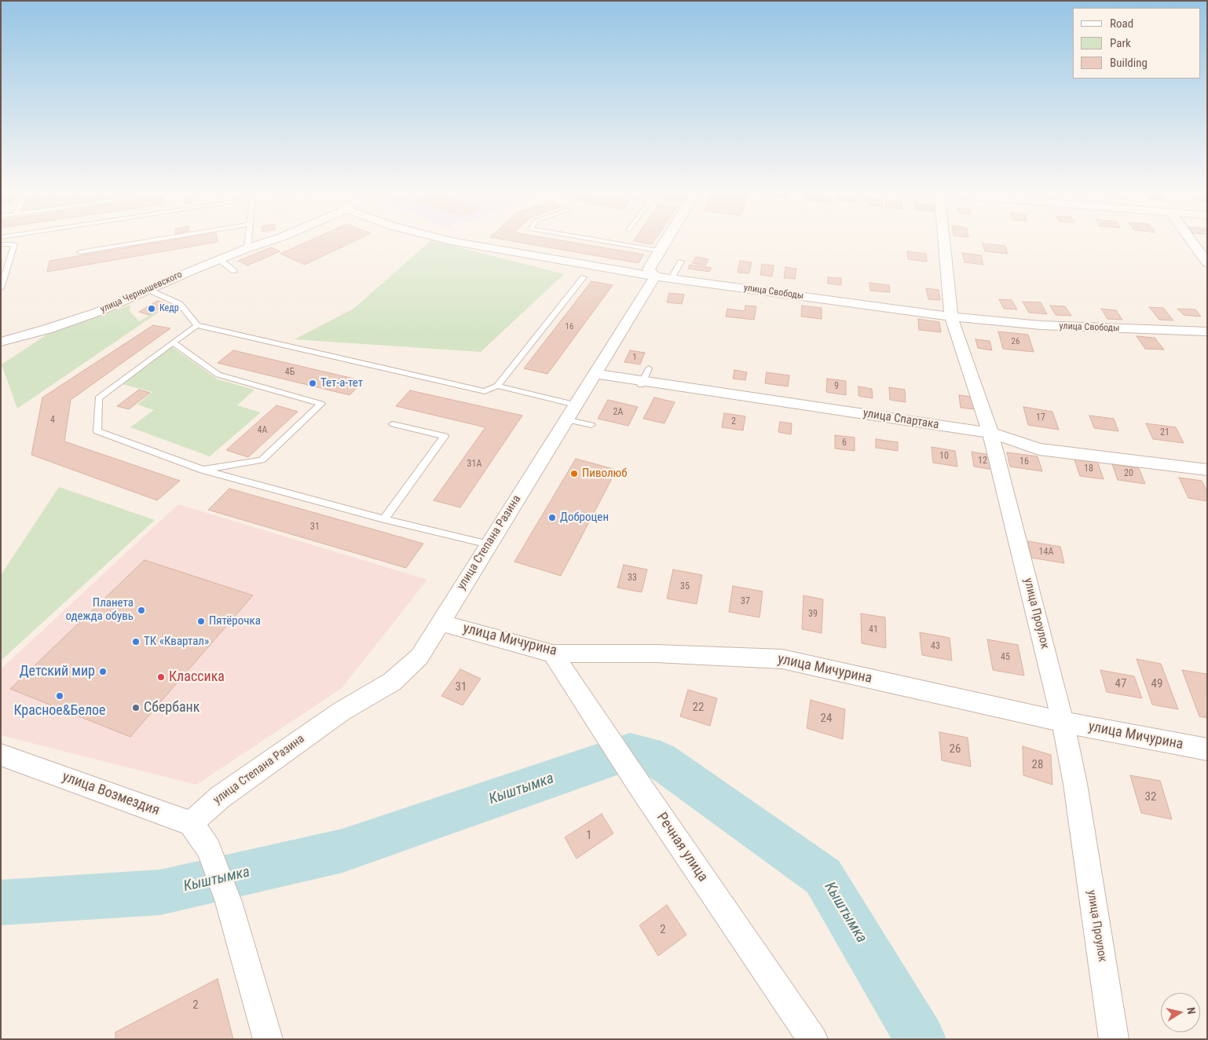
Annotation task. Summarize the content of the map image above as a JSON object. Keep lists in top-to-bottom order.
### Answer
{
  "streets": {
    "street": [
      "улица Чернышевского",
      "улица Свободы",
      "улица Спартака",
      "улица Степана Разина",
      "улица Проулок",
      "улица Мичурина",
      "улица Возмездия",
      "Речная улица"
    ]
  },
  "crossings": [
    ["улица Свободы", "улица Степана Разина"],
    ["улица Свободы", "улица Проулок"],
    ["улица Спартака", "улица Степана Разина"],
    ["улица Спартака", "улица Проулок"],
    ["улица Степана Разина", "улица Мичурина"],
    ["улица Степана Разина", "улица Возмездия"],
    ["улица Проулок", "улица Мичурина"],
    ["улица Мичурина", "Речная улица"]
  ],
  "water": ["Кыштымка"],
  "places": [
    "Кедр",
    "Тет-а-тет",
    "Пиволюб",
    "Доброцен",
    "Планета одежда обувь",
    "Пятёрочка",
    "ТК «Квартал»",
    "Детский мир",
    "Классика",
    "Красное&Белое",
    "Сбербанк"
  ],
  "house_numbers": [
    "16",
    "26",
    "1",
    "4Б",
    "9",
    "2А",
    "17",
    "4",
    "2",
    "4А",
    "21",
    "6",
    "10",
    "12",
    "16",
    "31А",
    "18",
    "20",
    "31",
    "14А",
    "33",
    "35",
    "37",
    "39",
    "41",
    "43",
    "45",
    "47",
    "49",
    "31",
    "22",
    "24",
    "26",
    "28",
    "32",
    "1",
    "2",
    "2"
  ],
  "legend": ["Road", "Park", "Building"],
  "north": "right"
}
